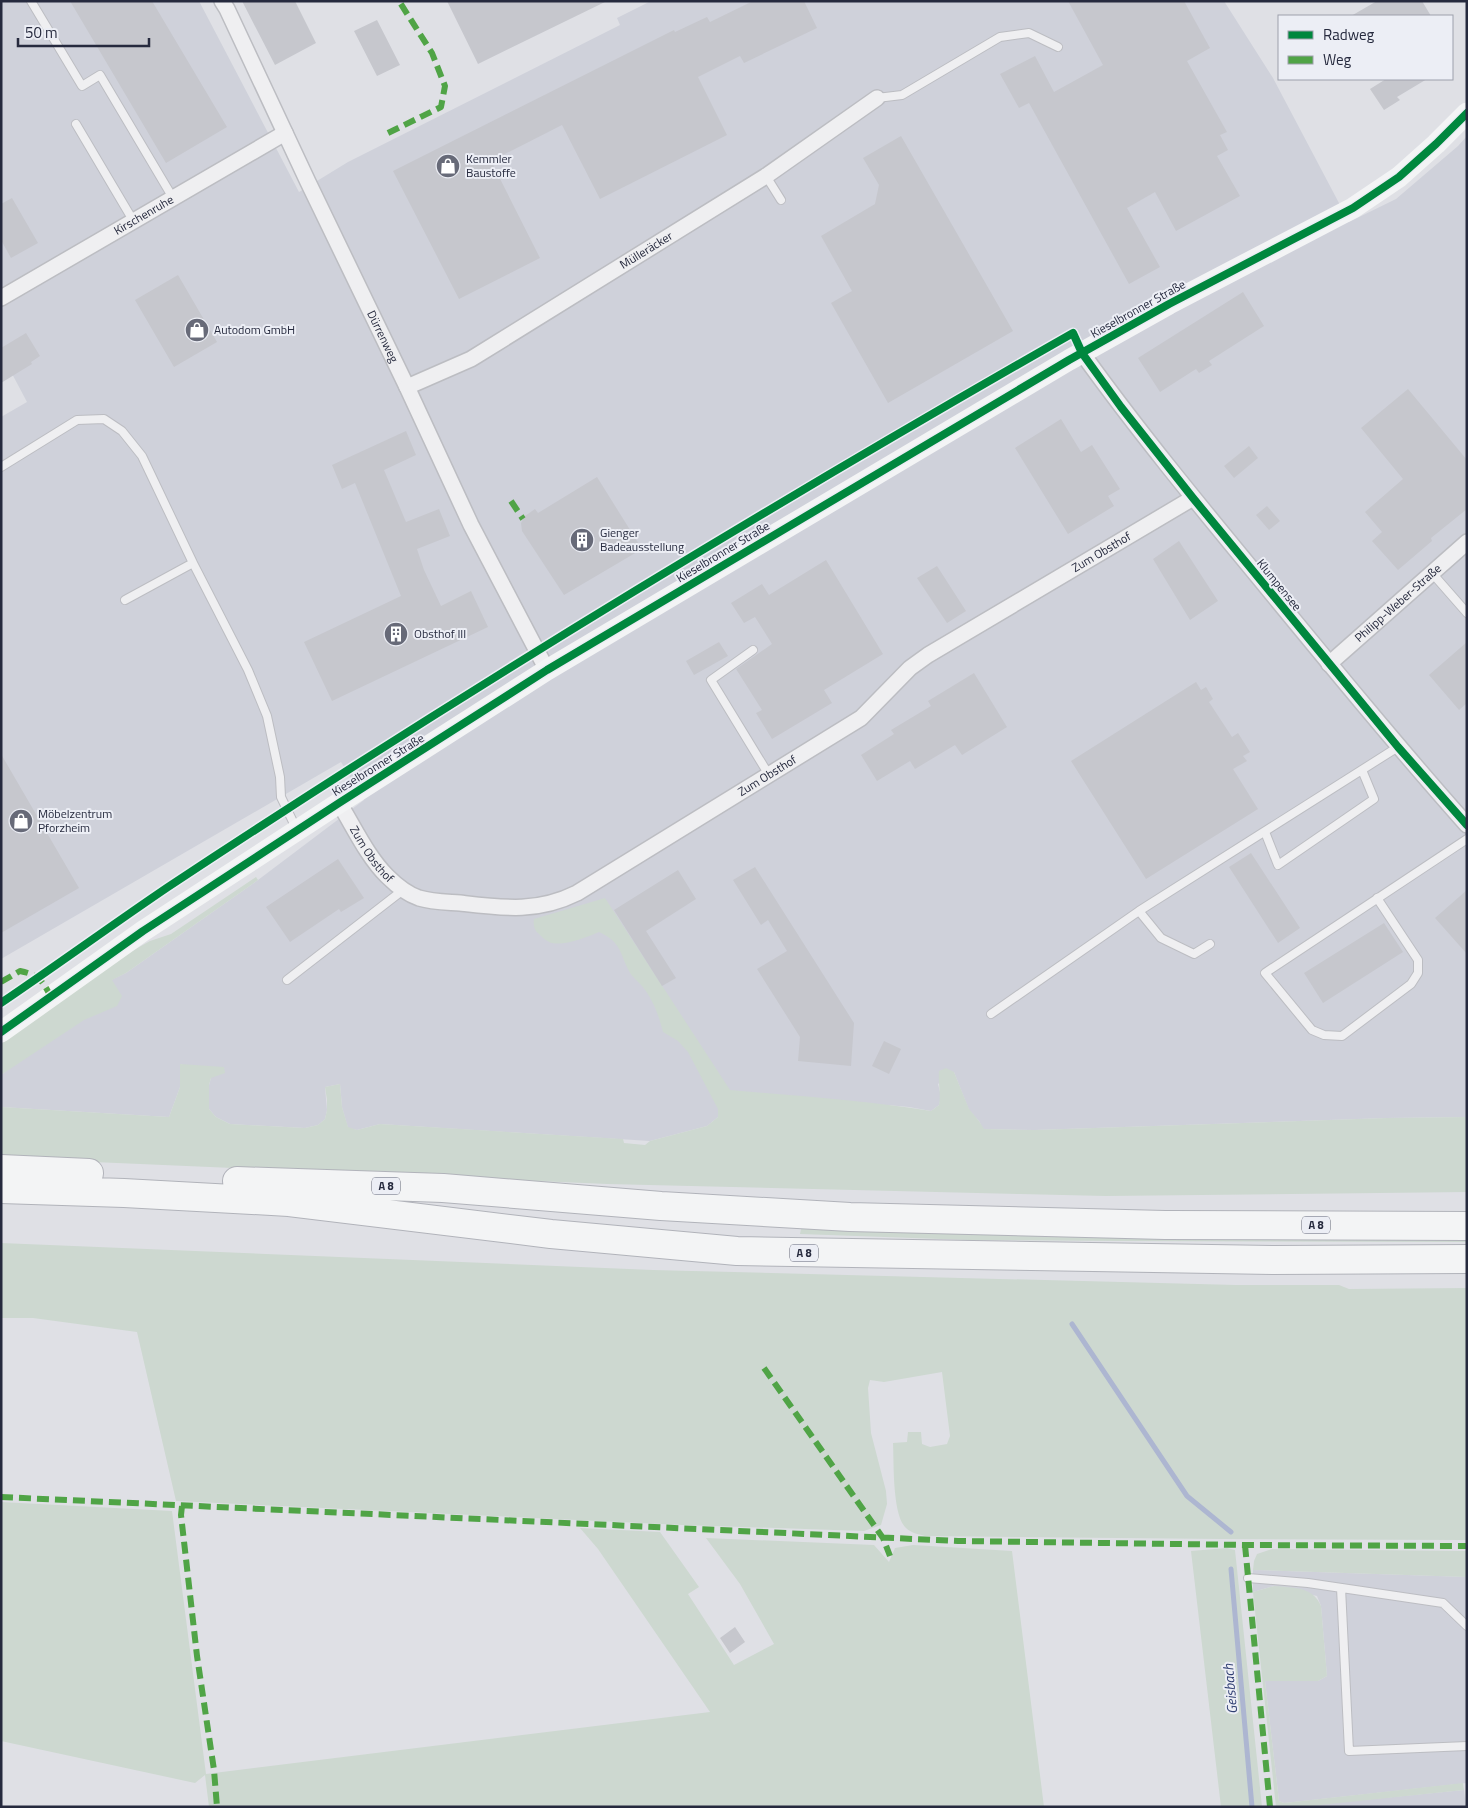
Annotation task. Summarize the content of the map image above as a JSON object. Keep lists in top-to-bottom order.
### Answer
{
  "streets": {
    "highway": ["A 8"],
    "street": [
      "Kirschenruhe",
      "Mülleräcker",
      "Kieselbronner Straße",
      "Dürrenweg",
      "Zum Obsthof",
      "Klumpensee",
      "Philipp-Weber-Straße"
    ]
  },
  "crossings": [
    ["Kirschenruhe", "Dürrenweg"],
    ["Mülleräcker", "Dürrenweg"],
    ["Kieselbronner Straße", "Dürrenweg"],
    ["Kieselbronner Straße", "Zum Obsthof"],
    ["Kieselbronner Straße", "Klumpensee"],
    ["Zum Obsthof", "Klumpensee"],
    ["Klumpensee", "Philipp-Weber-Straße"]
  ],
  "water": ["Geisbach"],
  "places": {
    "shop": ["Kemmler Baustoffe", "Autodom GmbH", "Möbelzentrum Pforzheim"],
    "building": ["Gienger Badeausstellung", "Obsthof III"]
  },
  "legend": ["Radweg", "Weg"],
  "scale_bar": "50 m"
}
